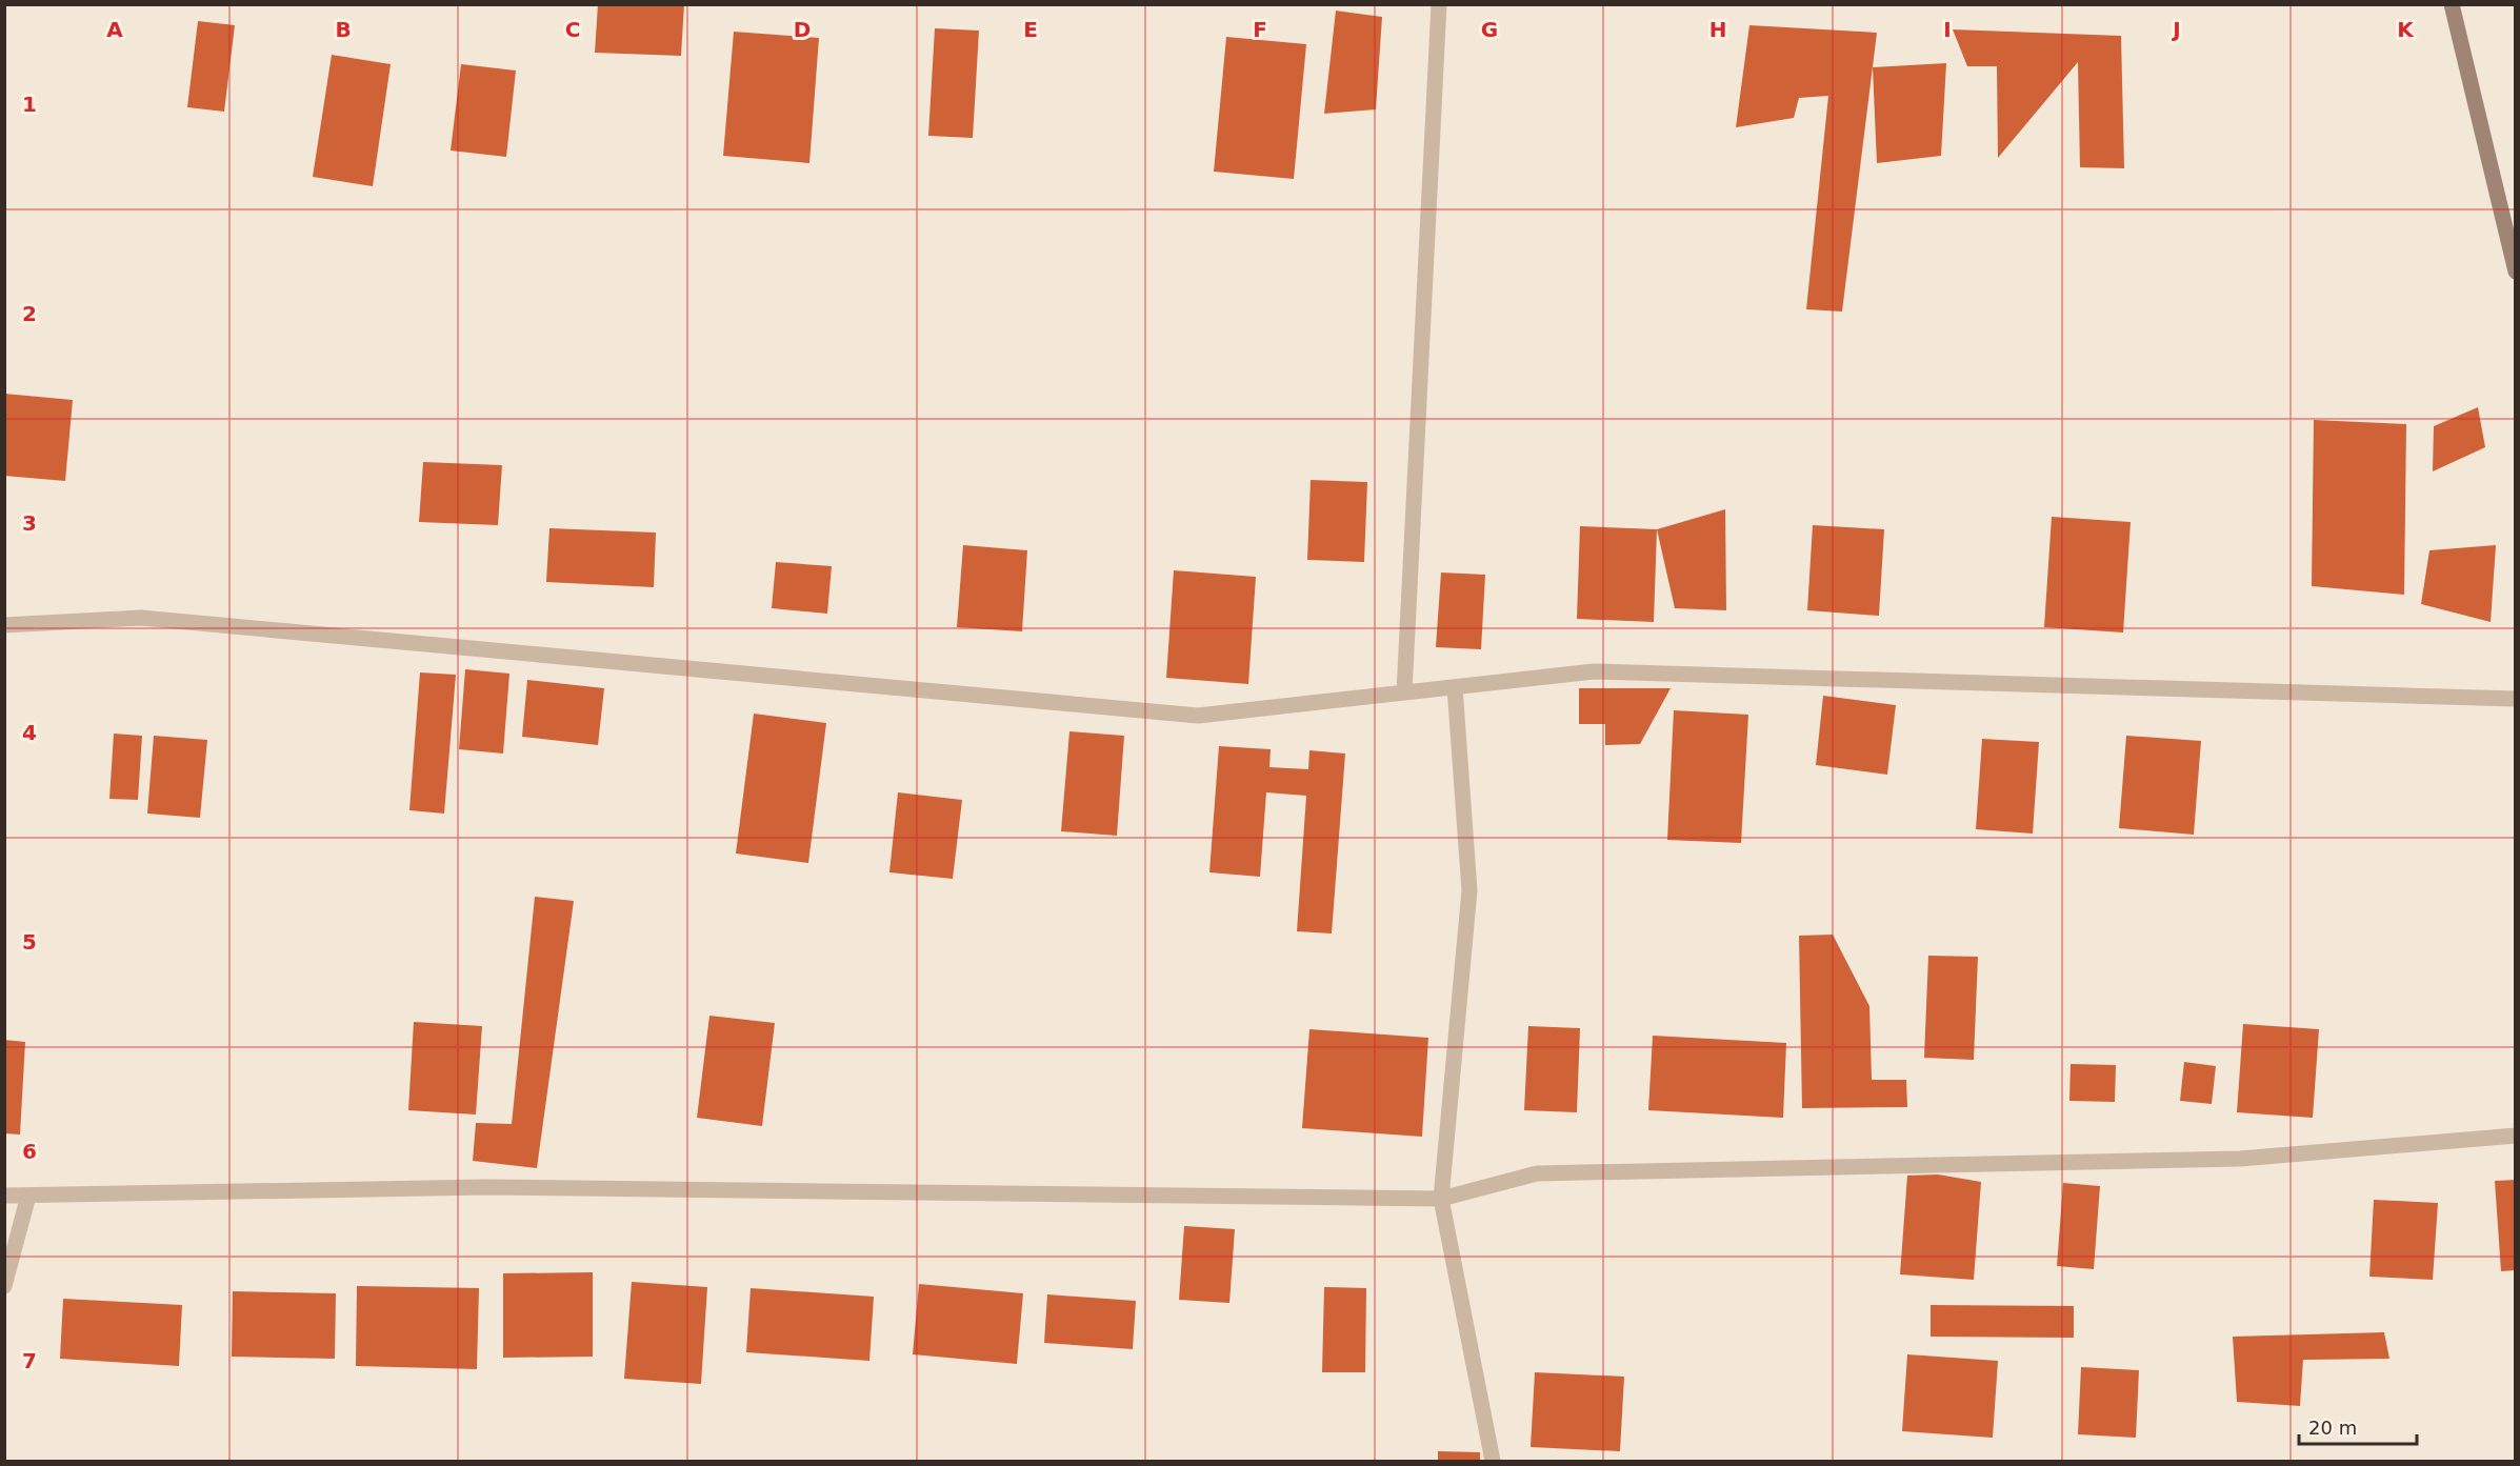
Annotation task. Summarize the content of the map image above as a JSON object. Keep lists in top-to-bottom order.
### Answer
{
  "scale_bar": "20 m",
  "grid": {
    "columns": [
      "A",
      "B",
      "C",
      "D",
      "E",
      "F",
      "G",
      "H",
      "I",
      "J",
      "K"
    ],
    "rows": [
      "1",
      "2",
      "3",
      "4",
      "5",
      "6",
      "7"
    ]
  }
}
